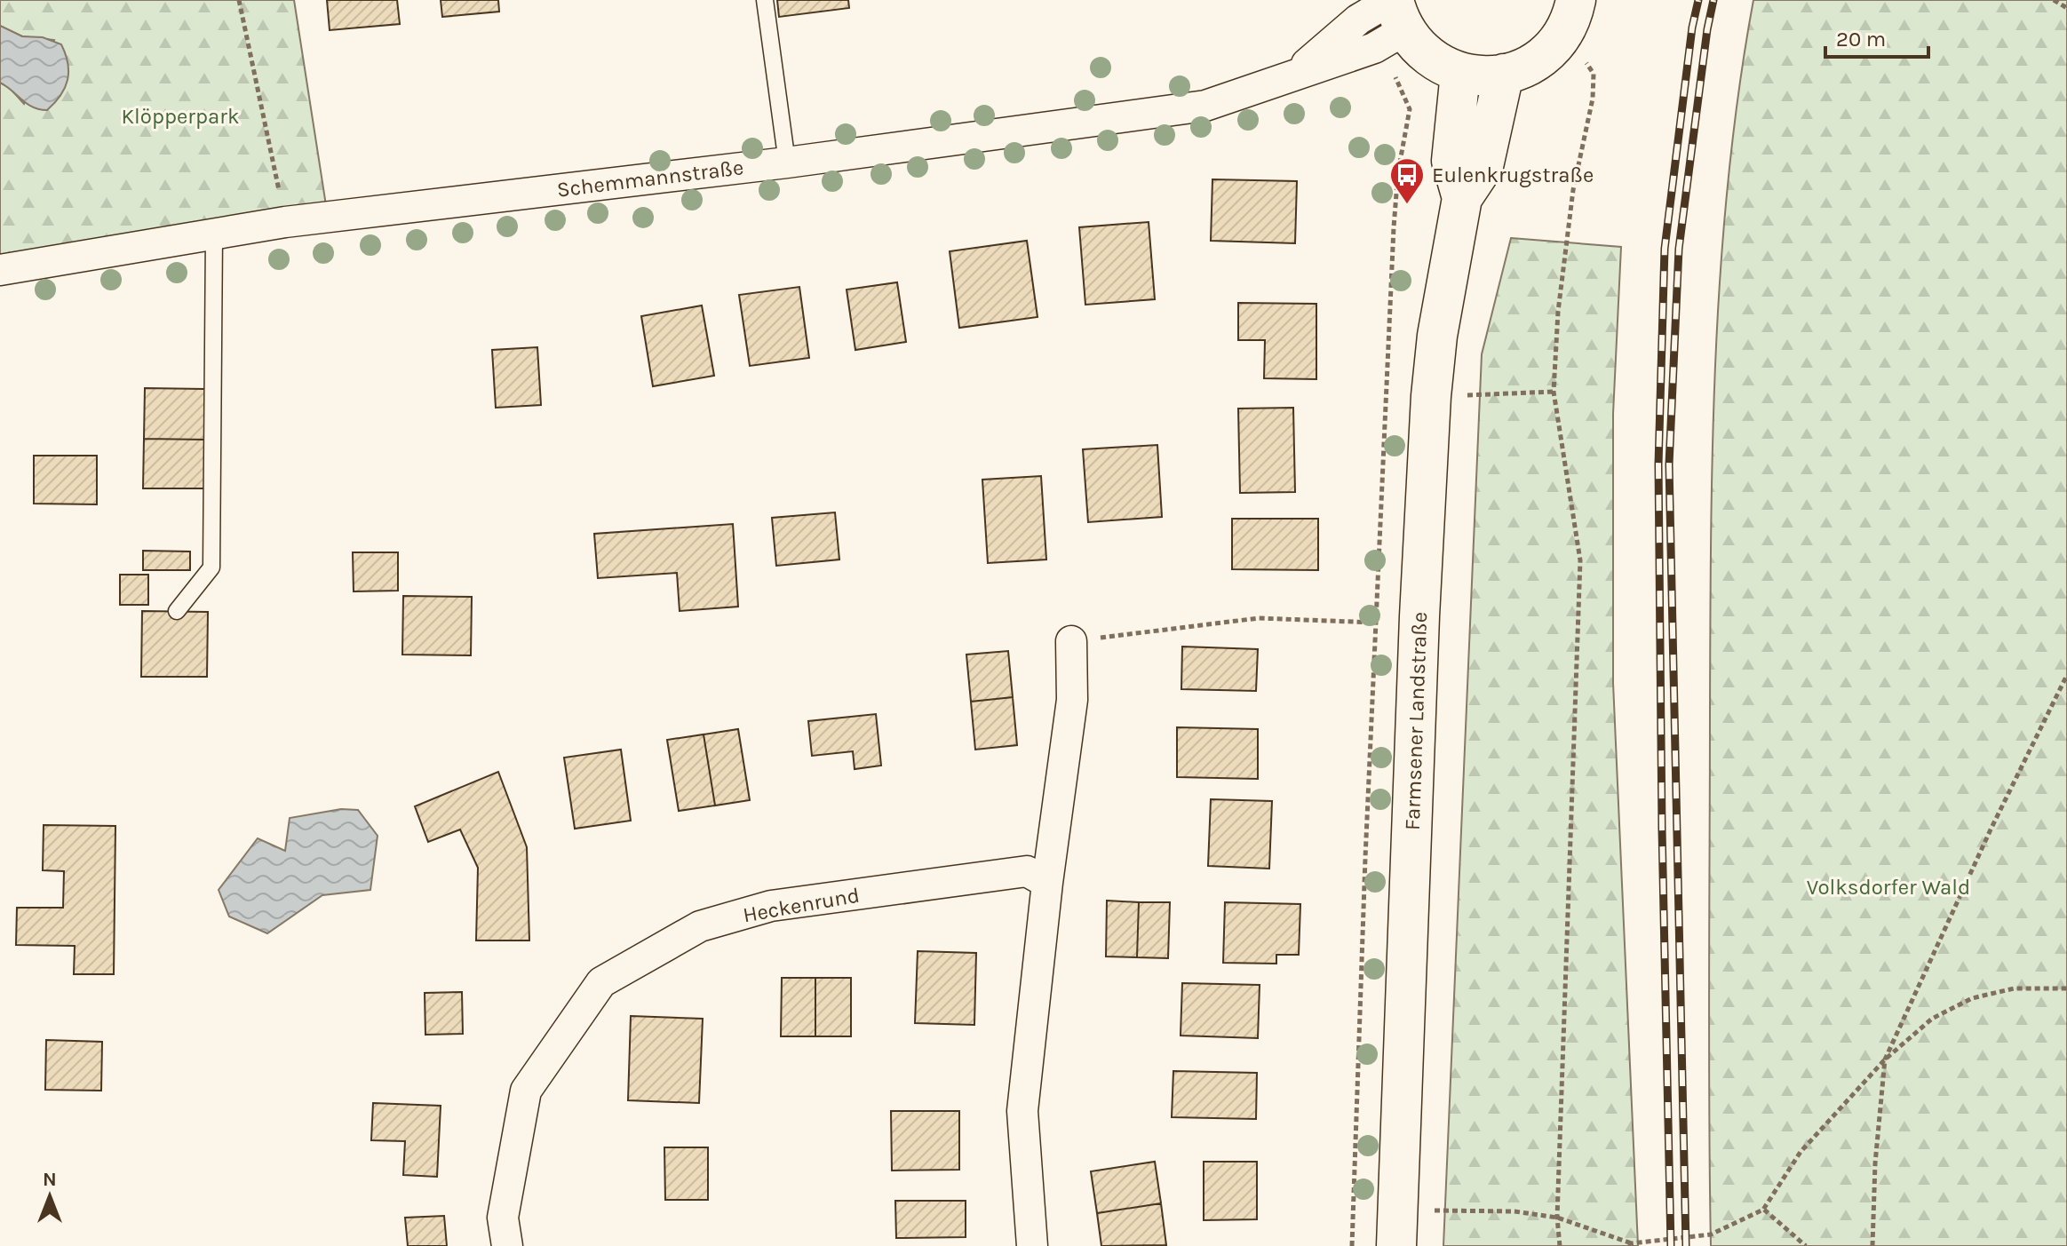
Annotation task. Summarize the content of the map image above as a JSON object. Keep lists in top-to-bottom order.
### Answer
{
  "streets": {
    "main road": ["Farmsener Landstraße"],
    "street": ["Schemmannstraße", "Heckenrund"]
  },
  "parks": ["Klöpperpark", "Volksdorfer Wald"],
  "places": {
    "bus stop": ["Eulenkrugstraße"]
  },
  "scale_bar": "20 m",
  "north": "top"
}
